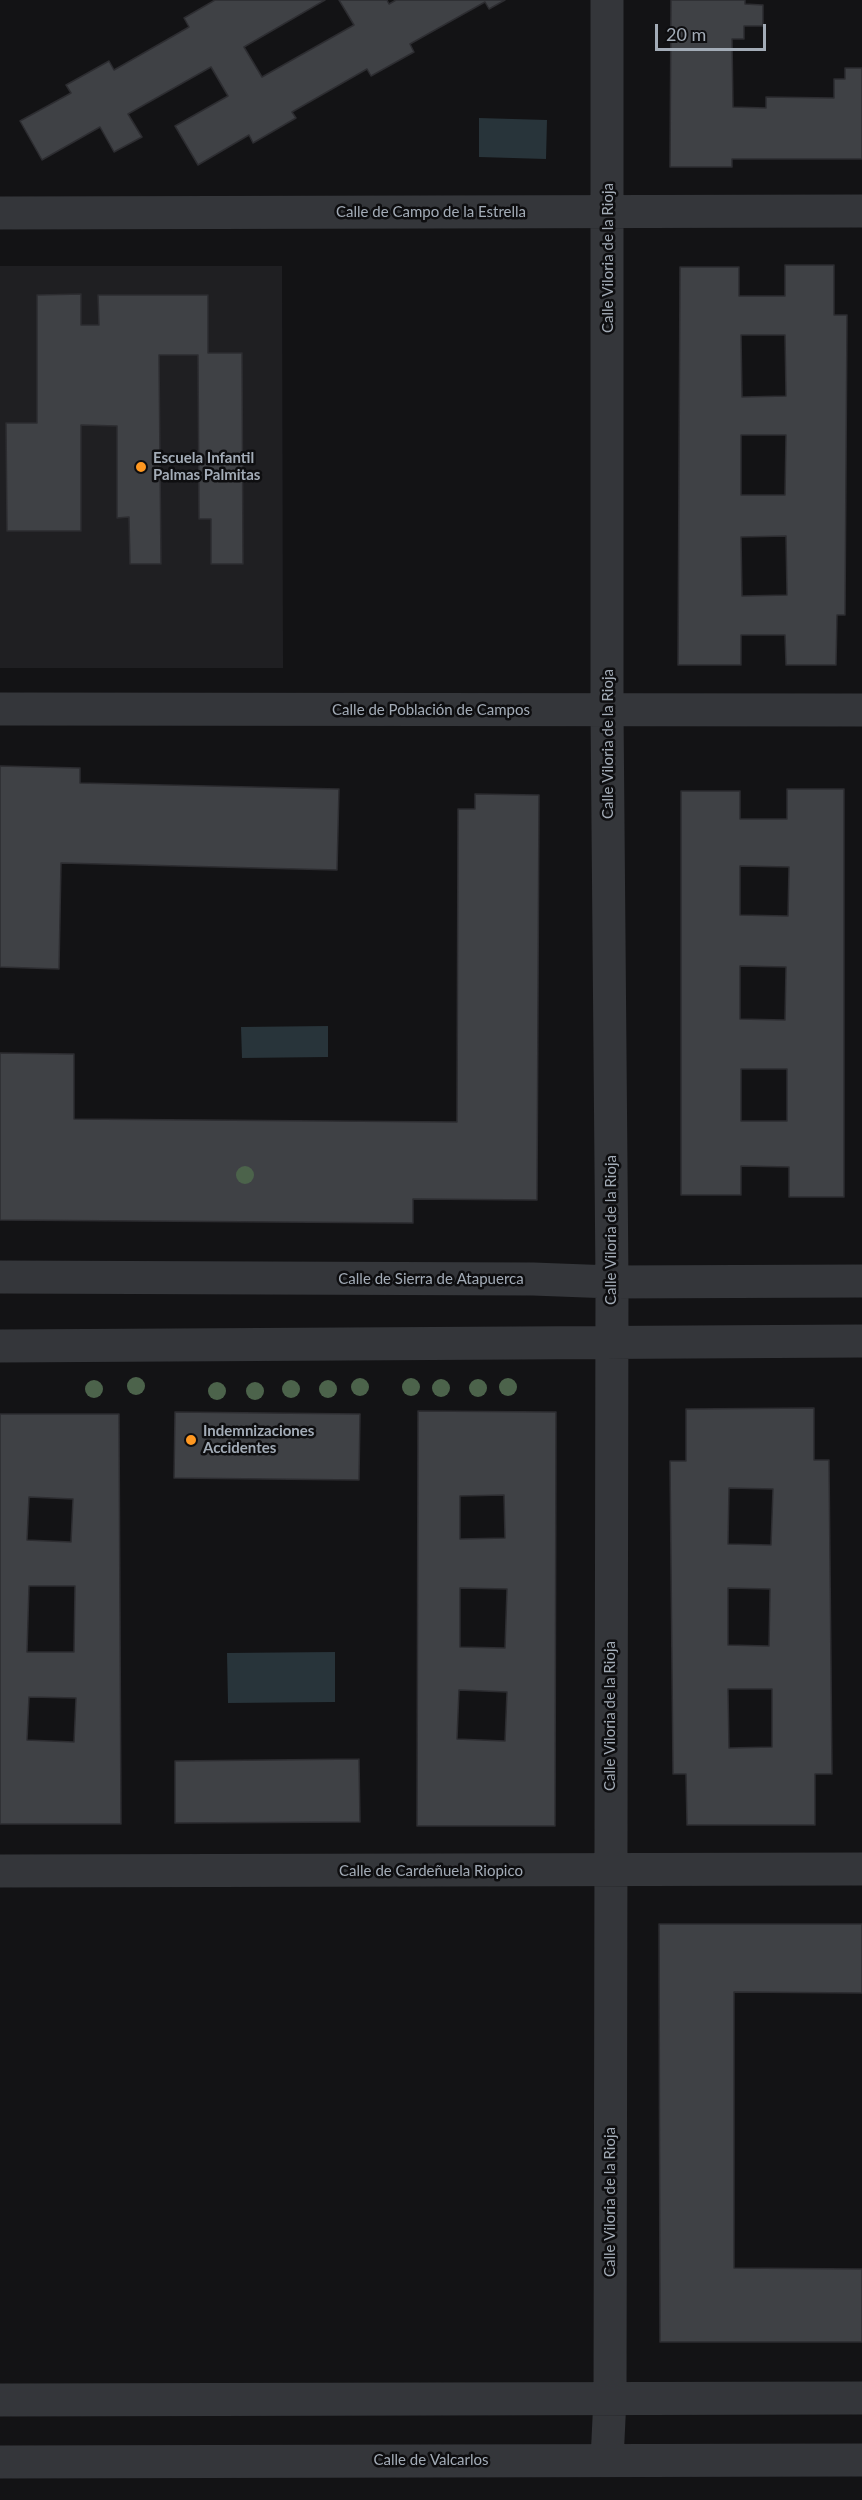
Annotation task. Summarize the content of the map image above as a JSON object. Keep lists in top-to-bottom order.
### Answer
{
  "streets": {
    "street": [
      "Calle de Campo de la Estrella",
      "Calle Viloria de la Rioja",
      "Calle de Población de Campos",
      "Calle de Sierra de Atapuerca",
      "Calle de Cardeñuela Riopico",
      "Calle de Valcarlos"
    ]
  },
  "crossings": [
    ["Calle de Campo de la Estrella", "Calle Viloria de la Rioja"],
    ["Calle Viloria de la Rioja", "Calle de Población de Campos"],
    ["Calle Viloria de la Rioja", "Calle de Sierra de Atapuerca"],
    ["Calle Viloria de la Rioja", "Calle de Cardeñuela Riopico"],
    ["Calle Viloria de la Rioja", "Calle de Valcarlos"]
  ],
  "places": ["Escuela Infantil Palmas Palmitas", "Indemnizaciones Accidentes"],
  "scale_bar": "20 m"
}
